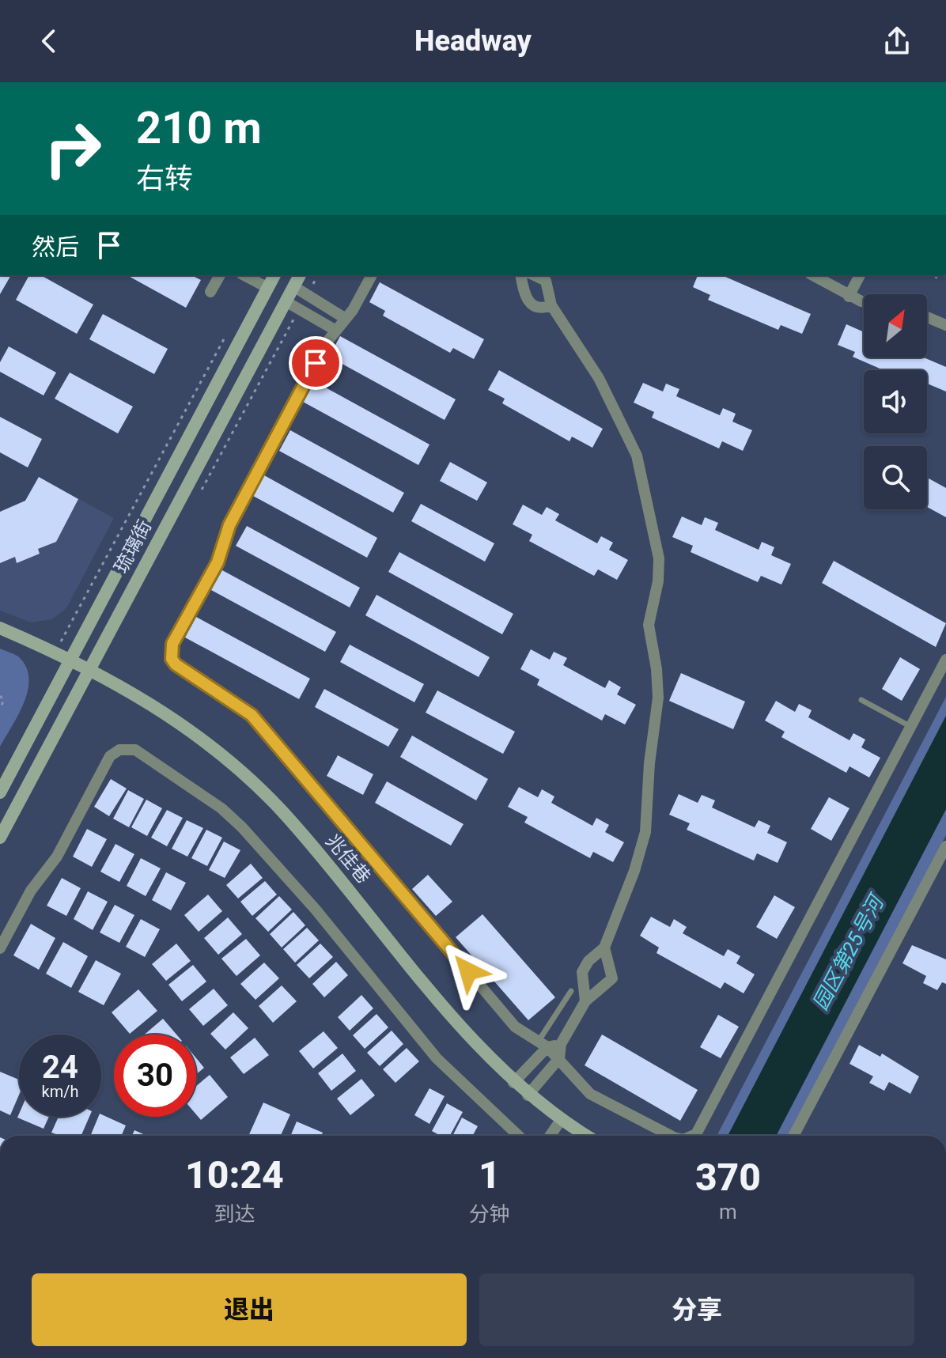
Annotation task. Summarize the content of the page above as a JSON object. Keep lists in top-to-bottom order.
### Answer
{
  "streets": {
    "main road": ["琉璃街", "兆佳巷"]
  },
  "crossings": [
    ["琉璃街", "兆佳巷"]
  ],
  "water": ["园区第25号河"],
  "north": "top right",
  "page": {
    "header": "Headway",
    "turn": ["210 m", "右转"],
    "then": "然后",
    "speed": "24 km/h",
    "limit": "30",
    "eta": [
      "10:24",
      "到达",
      "1",
      "分钟",
      "370",
      "m"
    ],
    "buttons": ["退出", "分享"]
  }
}
